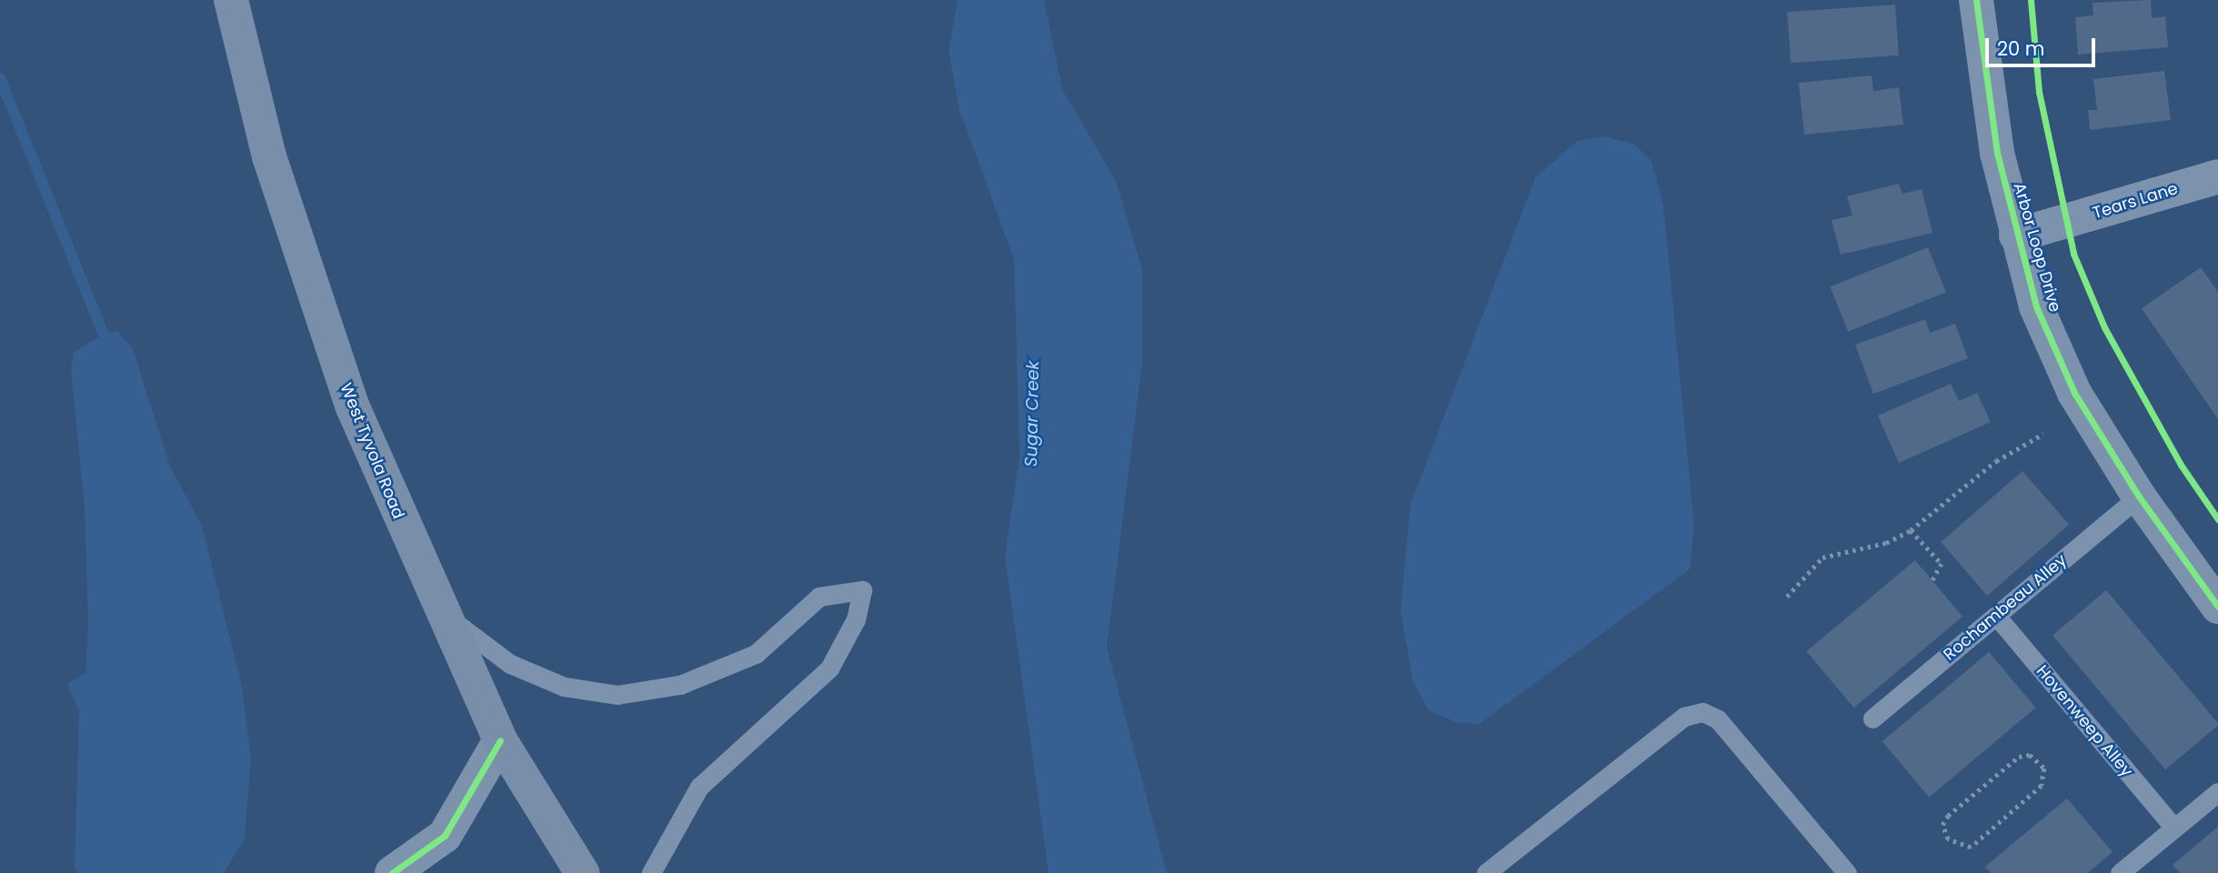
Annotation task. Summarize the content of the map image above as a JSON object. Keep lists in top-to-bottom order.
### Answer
{
  "streets": {
    "main road": ["West Tyvola Road"],
    "street": ["Tears Lane", "Arbor Loop Drive"],
    "lane": ["Rochambeau Alley", "Hovenweep Alley"]
  },
  "crossings": [
    ["Tears Lane", "Arbor Loop Drive"],
    ["Arbor Loop Drive", "Rochambeau Alley"],
    ["Rochambeau Alley", "Hovenweep Alley"]
  ],
  "water": ["Sugar Creek"],
  "scale_bar": "20 m"
}
